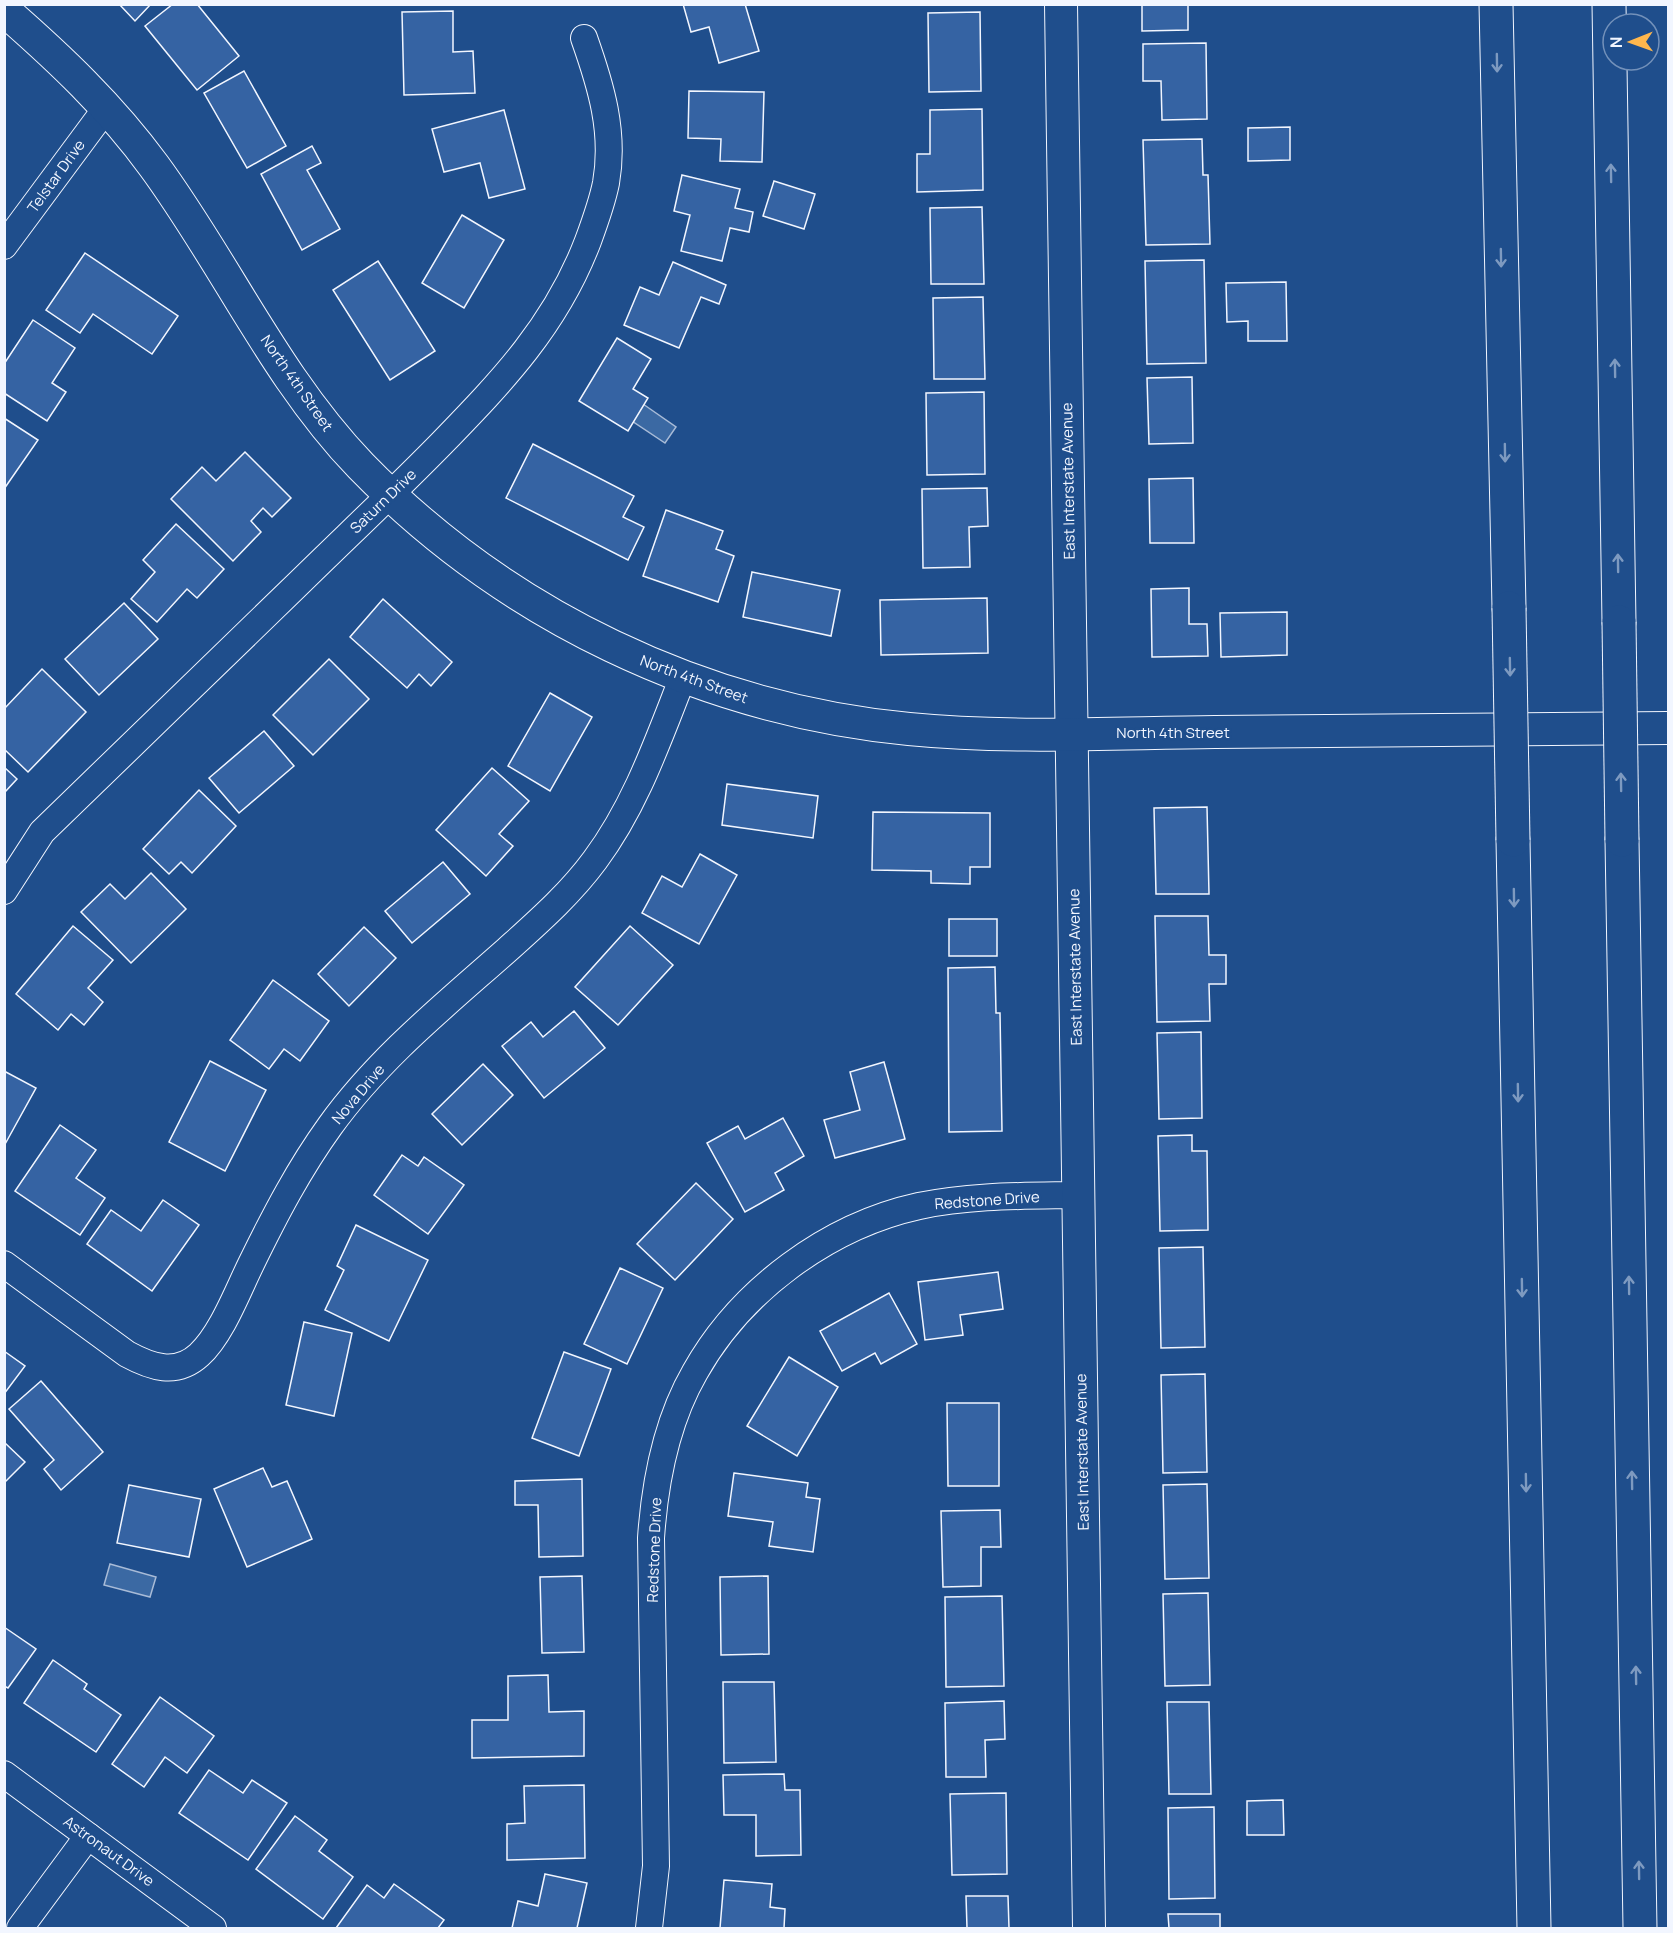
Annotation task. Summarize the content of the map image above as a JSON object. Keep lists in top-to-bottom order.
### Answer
{
  "streets": {
    "street": [
      "Telstar Drive",
      "North 4th Street",
      "East Interstate Avenue",
      "Saturn Drive",
      "Nova Drive",
      "Redstone Drive",
      "Astronaut Drive"
    ]
  },
  "crossings": [
    ["Telstar Drive", "North 4th Street"],
    ["North 4th Street", "East Interstate Avenue"],
    ["North 4th Street", "Saturn Drive"],
    ["North 4th Street", "Nova Drive"],
    ["East Interstate Avenue", "Redstone Drive"]
  ],
  "north": "left"
}
